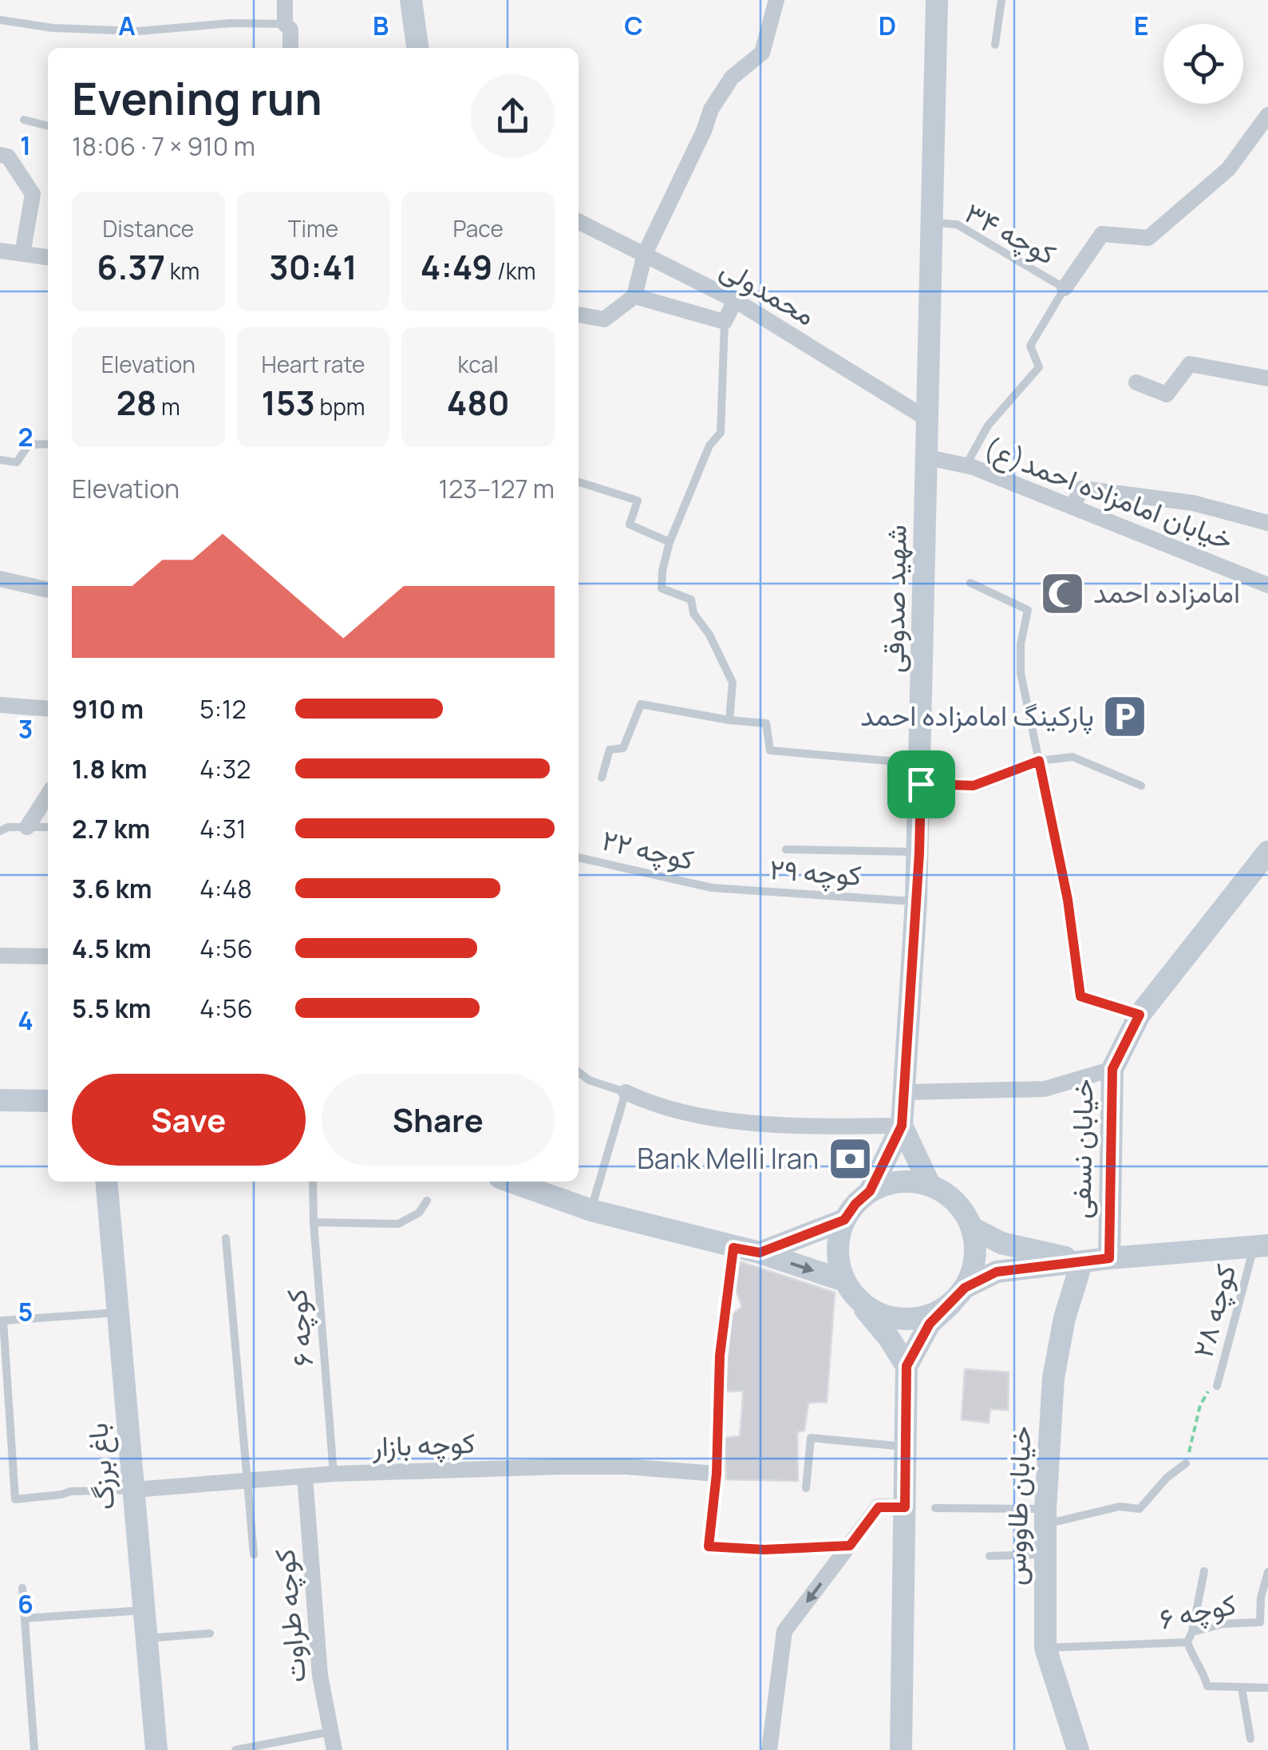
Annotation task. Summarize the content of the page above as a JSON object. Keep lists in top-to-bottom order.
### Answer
{
  "streets": {
    "street": [
      "محمدولی",
      "خیابان امامزاده احمد(ع)",
      "شهید صدوقی",
      "خیابان نسفی",
      "کوچه بازار",
      "باغ برزگ",
      "خیابان طاووس",
      "کوچه طراوت"
    ],
    "lane": [
      "کوچه ۳۴",
      "کوچه ۲۲",
      "کوچه ۲۹",
      "کوچه ۲۸",
      "کوچه ۶"
    ]
  },
  "crossings": [
    ["کوچه ۳۴", "شهید صدوقی"],
    ["محمدولی", "شهید صدوقی"],
    ["خیابان امامزاده احمد(ع)", "شهید صدوقی"],
    ["شهید صدوقی", "کوچه ۲۹"],
    ["کوچه ۲۲", "کوچه ۲۹"],
    ["کوچه ۶", "کوچه بازار"],
    ["کوچه ۶", "خیابان طاووس"],
    ["کوچه بازار", "باغ برزگ"],
    ["کوچه بازار", "کوچه طراوت"]
  ],
  "places": {
    "mosque": ["امامزاده احمد"],
    "parking": ["پارکینگ امامزاده احمد"],
    "bank": ["Bank Melli Iran"]
  },
  "page": {
    "heading": ["Evening run", "18:06 · 7 × 910 m"],
    "stats": [
      ["Distance", "6.37 km"],
      ["Time", "30:41"],
      ["Pace", "4:49 /km"],
      ["Elevation", "28 m"],
      ["Heart rate", "153 bpm"],
      ["kcal", "480"]
    ],
    "chart": ["Elevation", "123–127 m"],
    "list": [
      {
        "name": "910 m",
        "note": "5:12"
      },
      {
        "name": "1.8 km",
        "note": "4:32"
      },
      {
        "name": "2.7 km",
        "note": "4:31"
      },
      {
        "name": "3.6 km",
        "note": "4:48"
      },
      {
        "name": "4.5 km",
        "note": "4:56"
      },
      {
        "name": "5.5 km",
        "note": "4:56"
      }
    ],
    "buttons": ["Save", "Share"]
  },
  "grid": {
    "columns": [
      "A",
      "B",
      "C",
      "D",
      "E"
    ],
    "rows": [
      "1",
      "2",
      "3",
      "4",
      "5",
      "6"
    ]
  }
}
